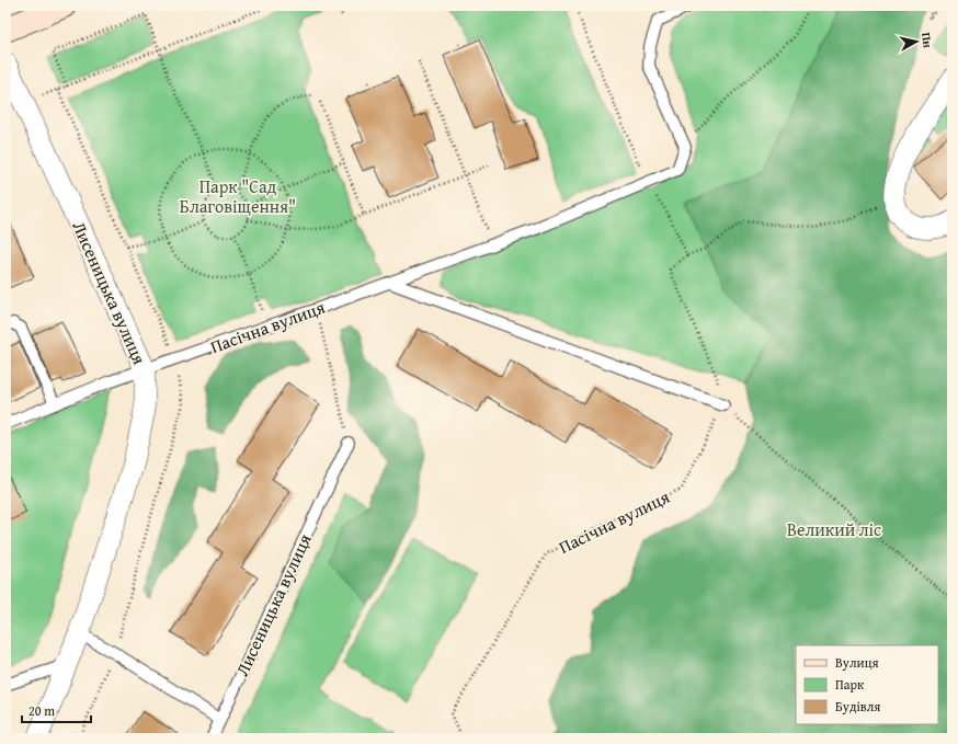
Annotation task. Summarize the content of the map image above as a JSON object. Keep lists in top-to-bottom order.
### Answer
{
  "streets": {
    "street": ["Лисеницька вулиця"],
    "lane": ["Пасічна вулиця"]
  },
  "crossings": [
    ["Лисеницька вулиця", "Пасічна вулиця"]
  ],
  "parks": ["Парк \"Сад Благовіщення\"", "Великий ліс"],
  "legend": ["Вулиця", "Парк", "Будівля"],
  "scale_bar": "20 m",
  "north": "right"
}
